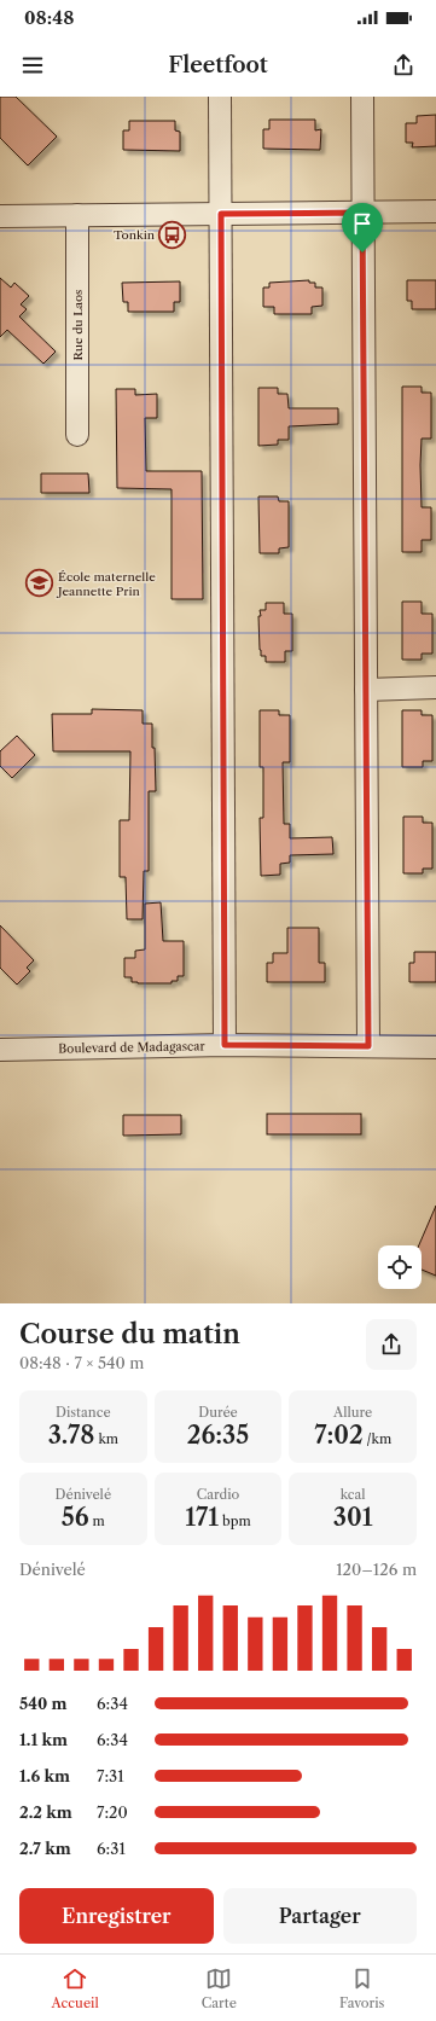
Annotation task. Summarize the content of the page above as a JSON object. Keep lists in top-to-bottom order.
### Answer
{
  "streets": {
    "street": ["Rue du Laos", "Boulevard de Madagascar"]
  },
  "places": {
    "bus stop": ["Tonkin"],
    "school or university": ["École maternelle Jeannette Prin"]
  },
  "page": {
    "status": "08:48",
    "header": "Fleetfoot",
    "heading": ["Course du matin", "08:48 · 7 × 540 m"],
    "stats": [
      ["Distance", "3.78 km"],
      ["Durée", "26:35"],
      ["Allure", "7:02 /km"],
      ["Dénivelé", "56 m"],
      ["Cardio", "171 bpm"],
      ["kcal", "301"]
    ],
    "chart": ["Dénivelé", "120–126 m"],
    "list": [
      {
        "name": "540 m",
        "note": "6:34"
      },
      {
        "name": "1.1 km",
        "note": "6:34"
      },
      {
        "name": "1.6 km",
        "note": "7:31"
      },
      {
        "name": "2.2 km",
        "note": "7:20"
      },
      {
        "name": "2.7 km",
        "note": "6:31"
      }
    ],
    "buttons": ["Enregistrer", "Partager"],
    "tabs": ["Accueil", "Carte", "Favoris"]
  }
}
